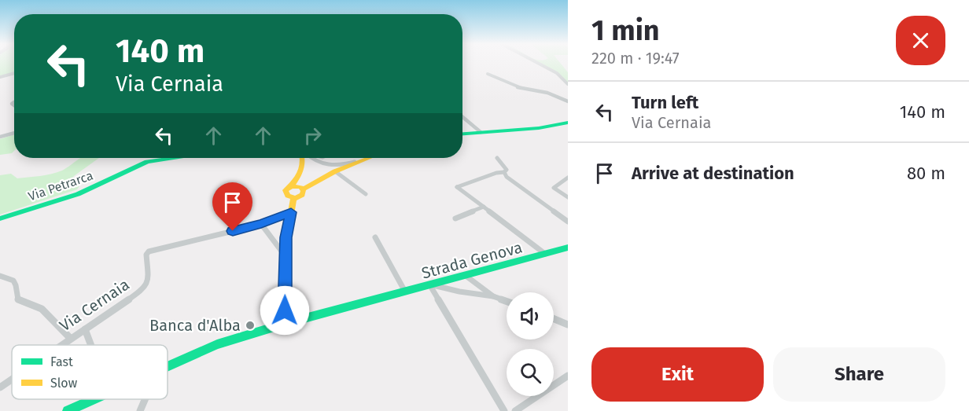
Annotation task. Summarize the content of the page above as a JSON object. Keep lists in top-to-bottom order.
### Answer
{
  "streets": {
    "street": ["Via Petrarca", "Strada Genova", "Via Cernaia"]
  },
  "places": ["Banca d'Alba"],
  "legend": ["Fast", "Slow"],
  "page": {
    "heading": ["1 min", "220 m · 19:47"],
    "turn": ["140 m", "Via Cernaia"],
    "list": [
      {
        "name": "Turn left",
        "note": "Via Cernaia",
        "value": "140 m"
      },
      {
        "name": "Arrive at destination",
        "value": "80 m"
      }
    ],
    "buttons": ["Exit", "Share"]
  }
}
